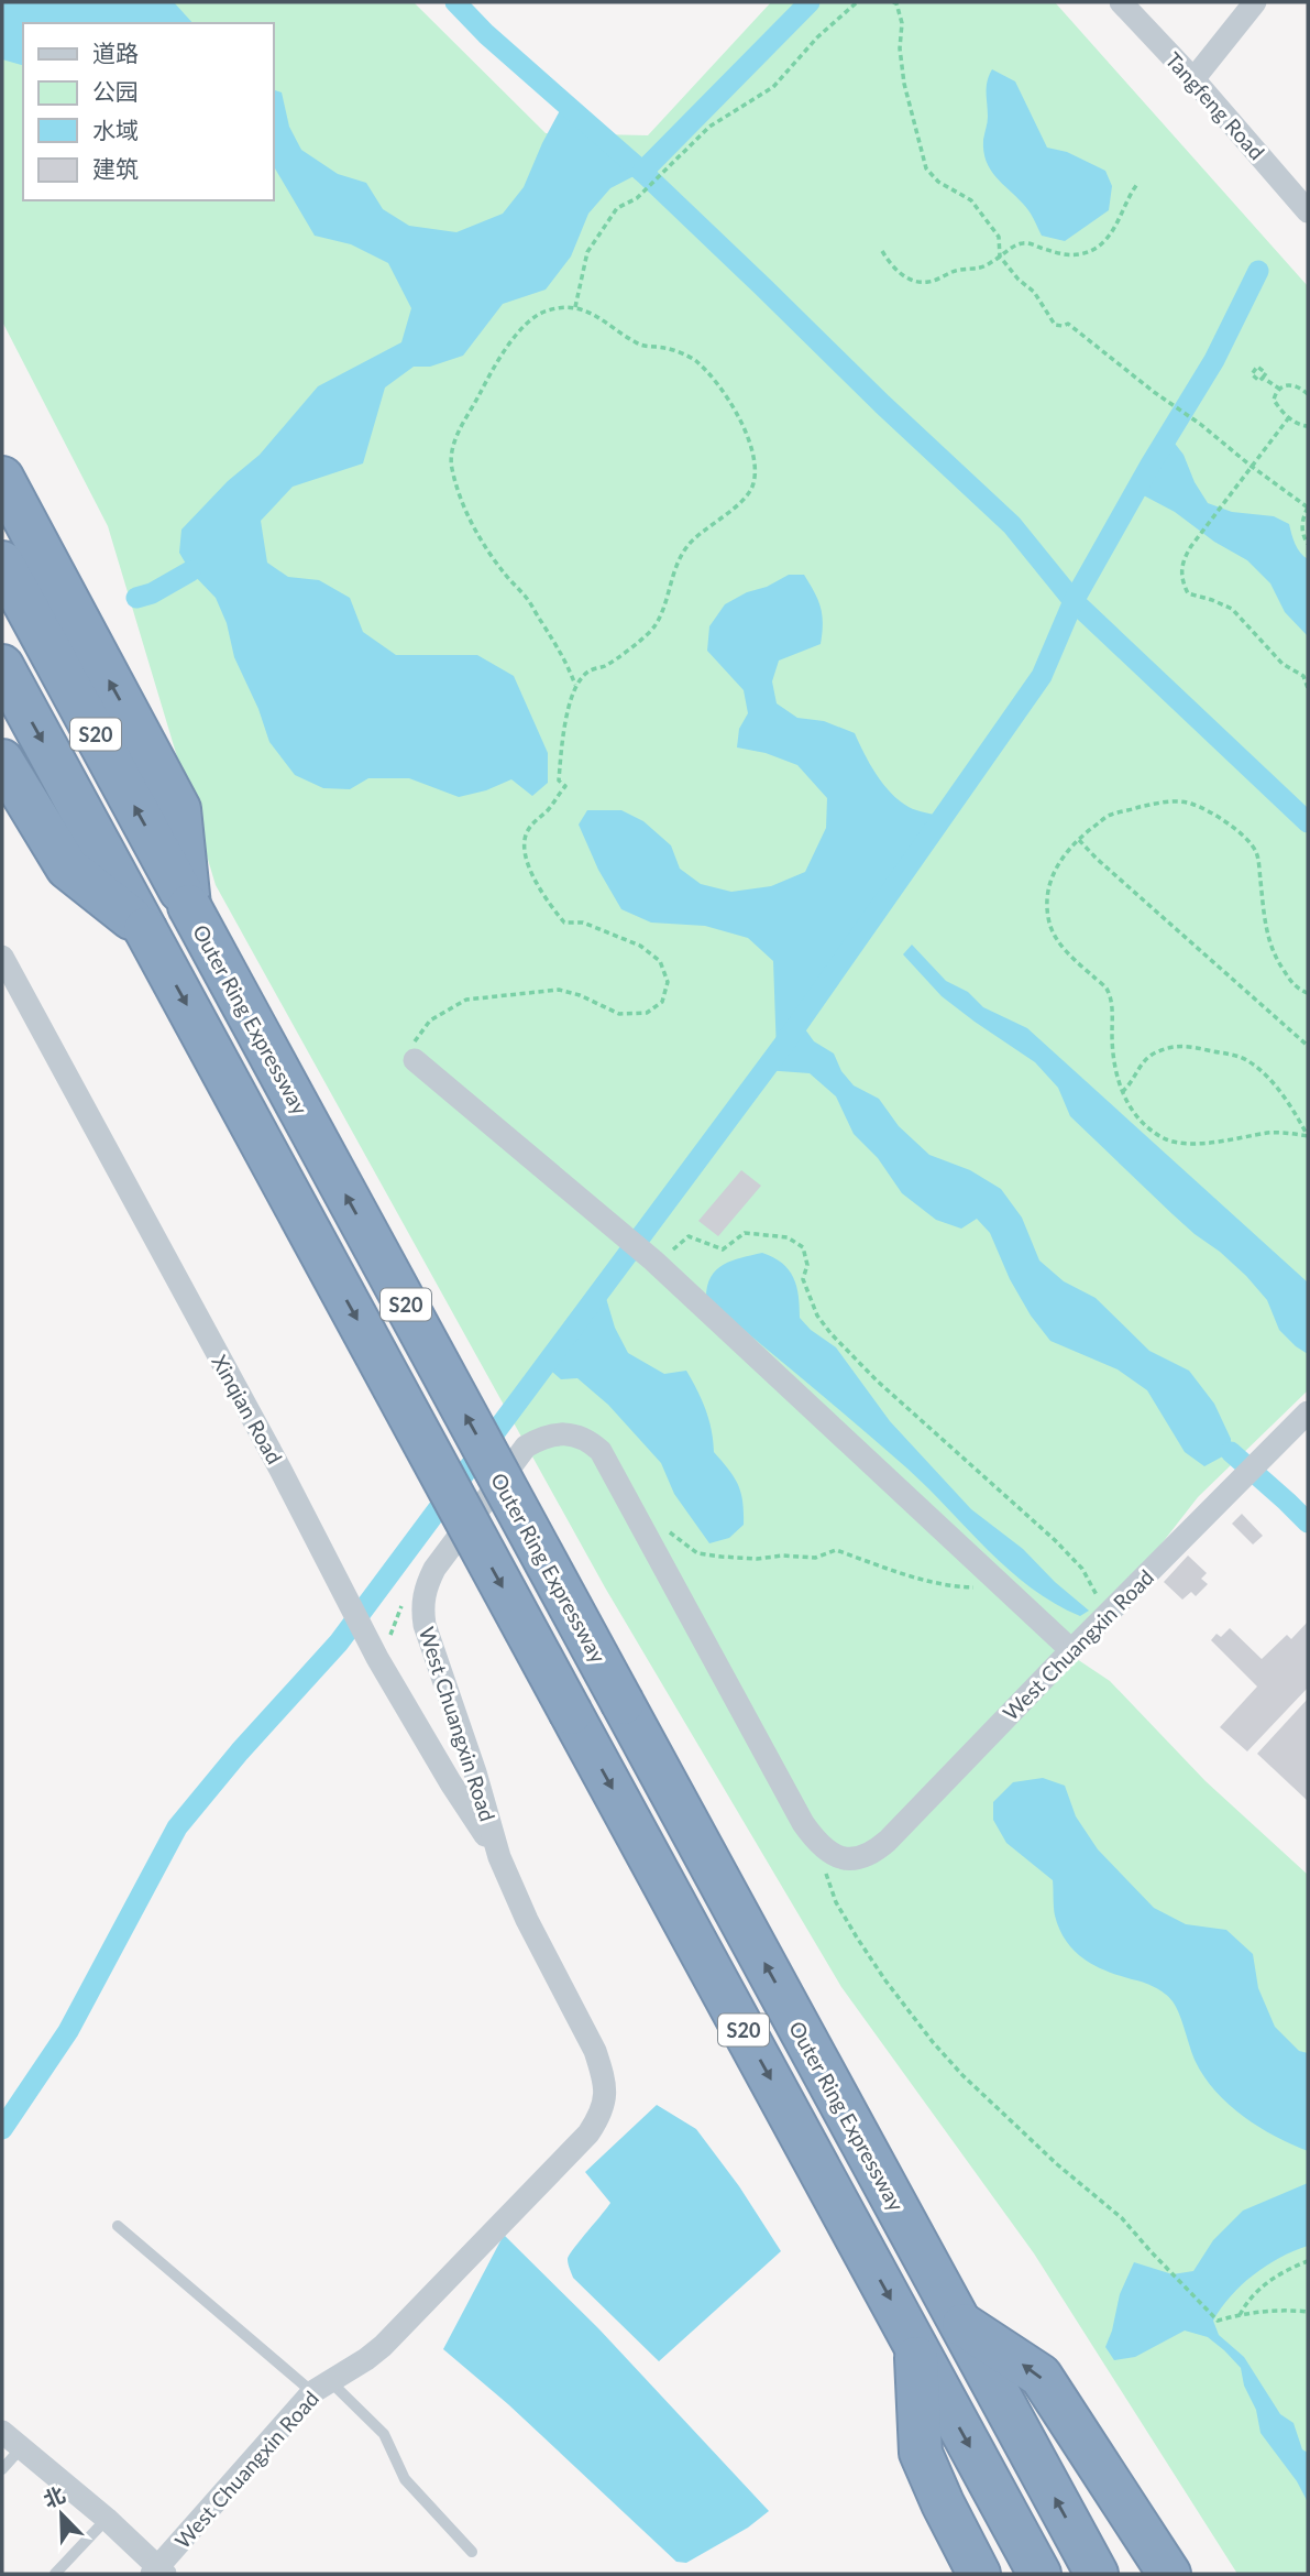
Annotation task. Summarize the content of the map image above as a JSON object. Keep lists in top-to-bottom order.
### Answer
{
  "streets": {
    "highway": ["S20", "Outer Ring Expressway"],
    "street": ["Tangfeng Road", "Xinqian Road", "West Chuangxin Road"]
  },
  "crossings": [
    ["Xinqian Road", "West Chuangxin Road"]
  ],
  "legend": [
    "道路",
    "公园",
    "水域",
    "建筑"
  ],
  "north": "top left"
}
